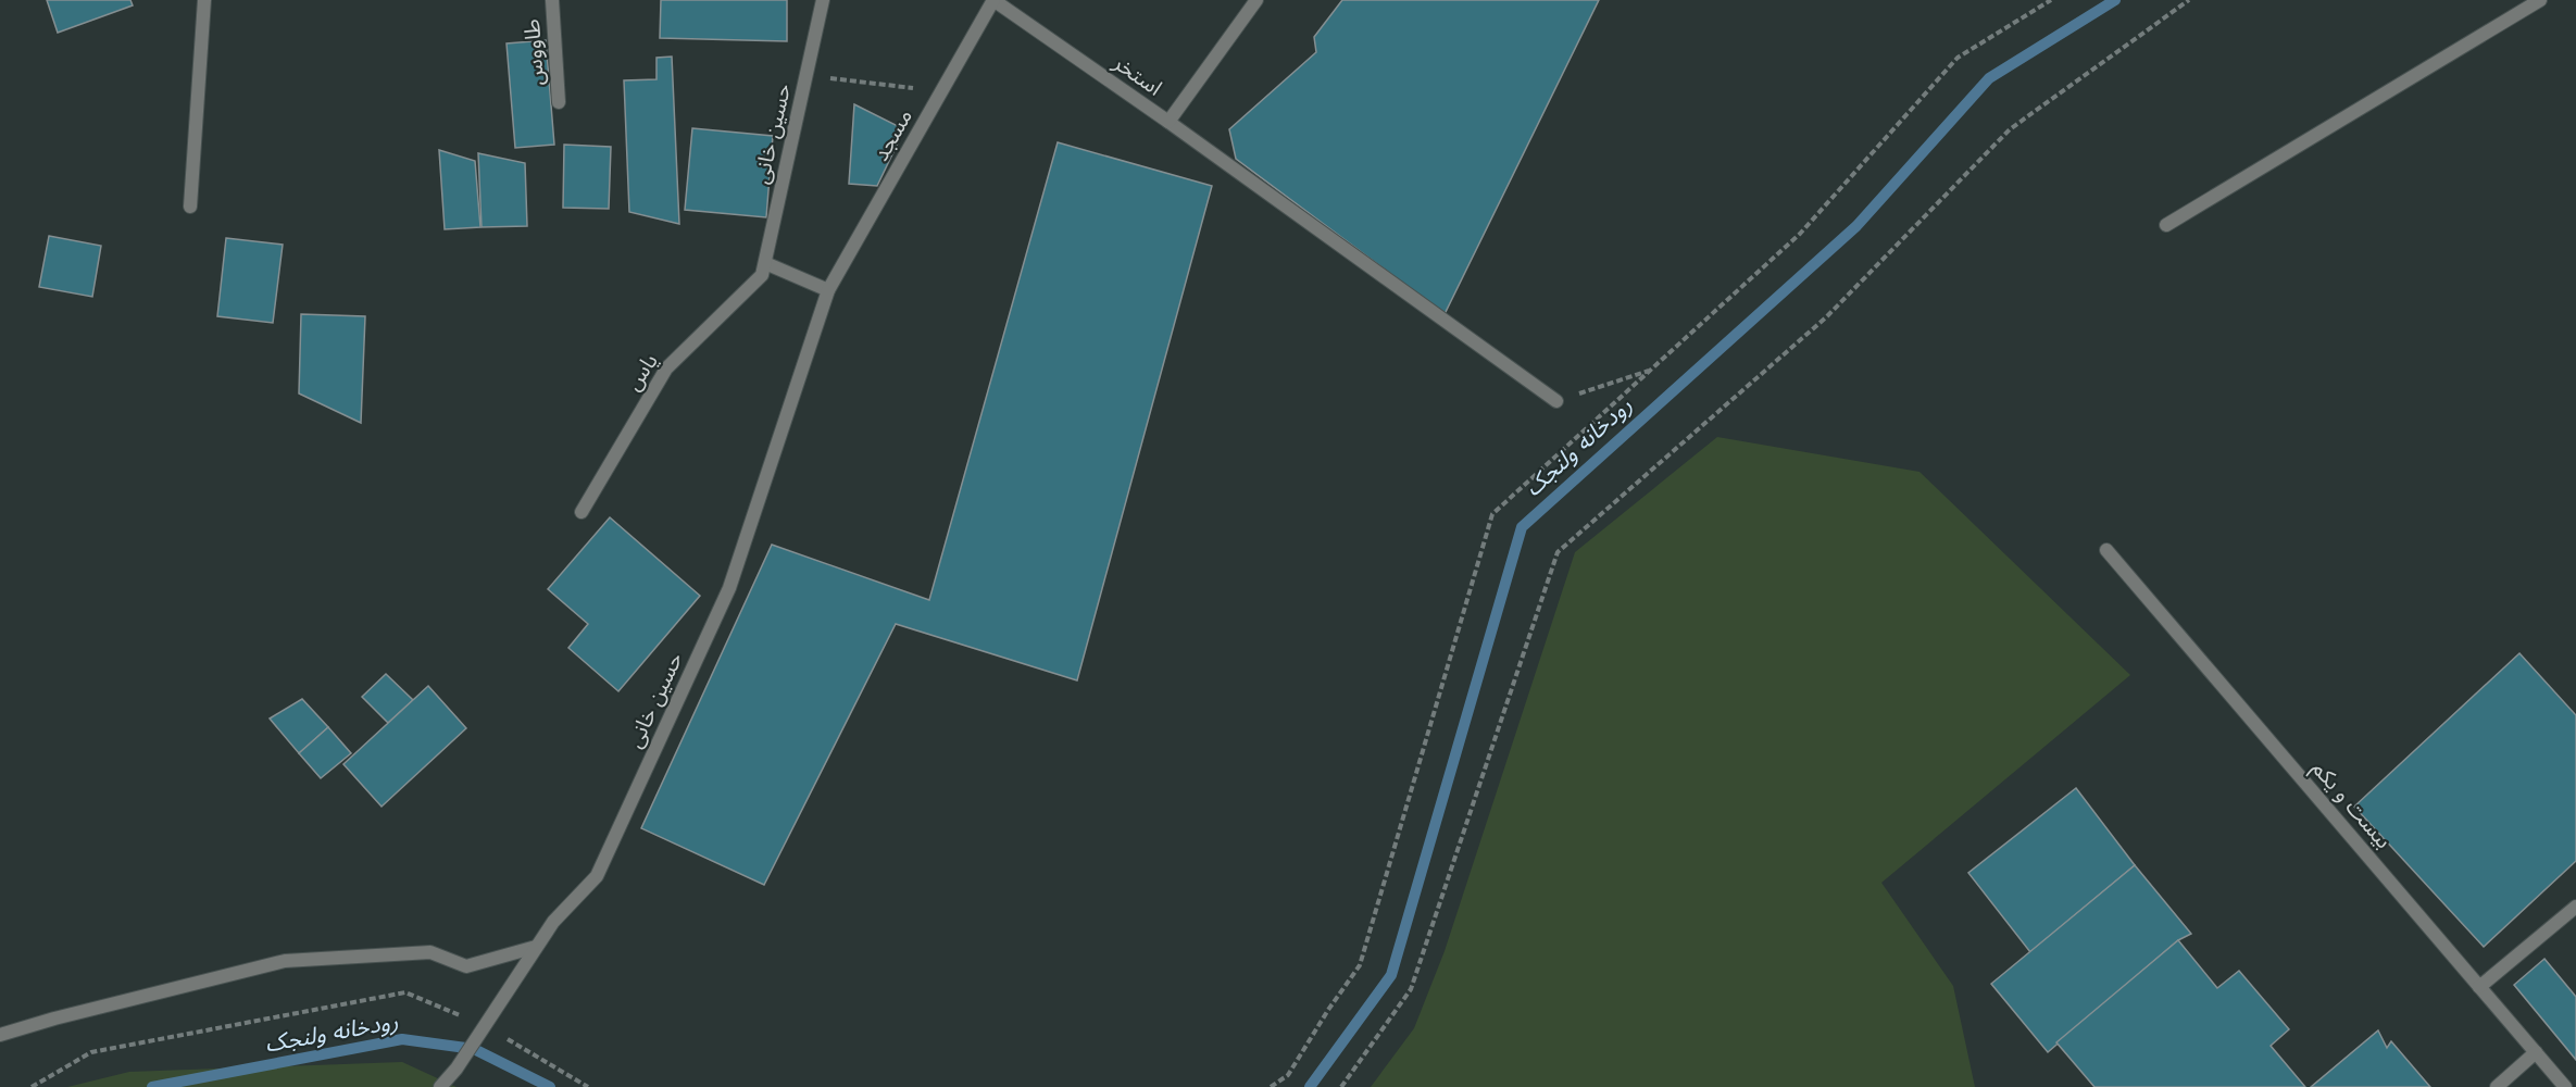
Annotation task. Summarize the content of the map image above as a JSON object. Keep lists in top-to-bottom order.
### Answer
{
  "streets": {
    "street": [
      "طاووس",
      "استخر",
      "حسین خانی",
      "مسجد",
      "یاس",
      "بیست و یکم"
    ]
  },
  "crossings": [
    ["استخر", "مسجد"],
    ["حسین خانی", "مسجد"],
    ["حسین خانی", "یاس"]
  ],
  "water": ["رودخانه ولنجک"]
}
